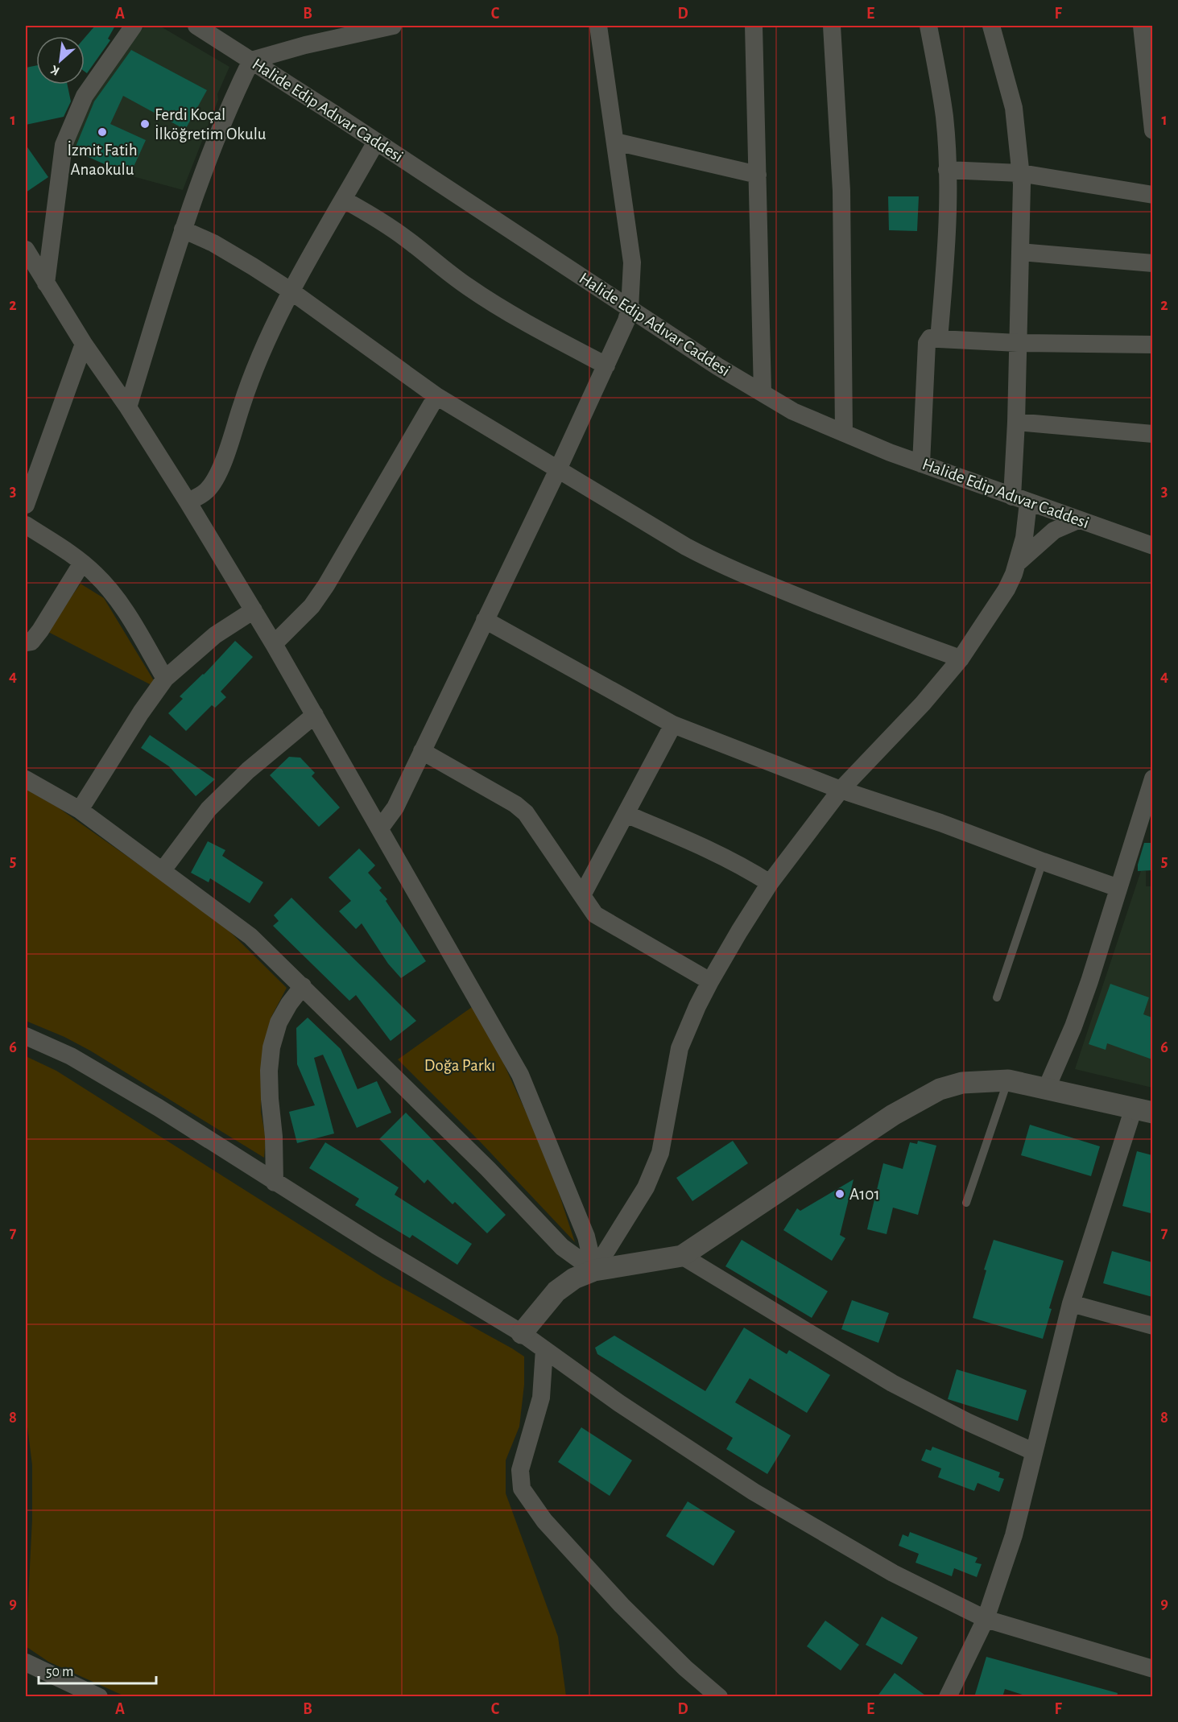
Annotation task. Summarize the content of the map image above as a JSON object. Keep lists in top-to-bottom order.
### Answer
{
  "streets": {
    "street": ["Halide Edip Adıvar Caddesi"]
  },
  "parks": ["Doğa Parkı"],
  "places": ["Ferdi Koçal İlköğretim Okulu", "İzmit Fatih Anaokulu", "A101"],
  "scale_bar": "50 m",
  "north": "bottom left",
  "grid": {
    "columns": [
      "A",
      "B",
      "C",
      "D",
      "E",
      "F"
    ],
    "rows": [
      "1",
      "2",
      "3",
      "4",
      "5",
      "6",
      "7",
      "8",
      "9"
    ]
  }
}
